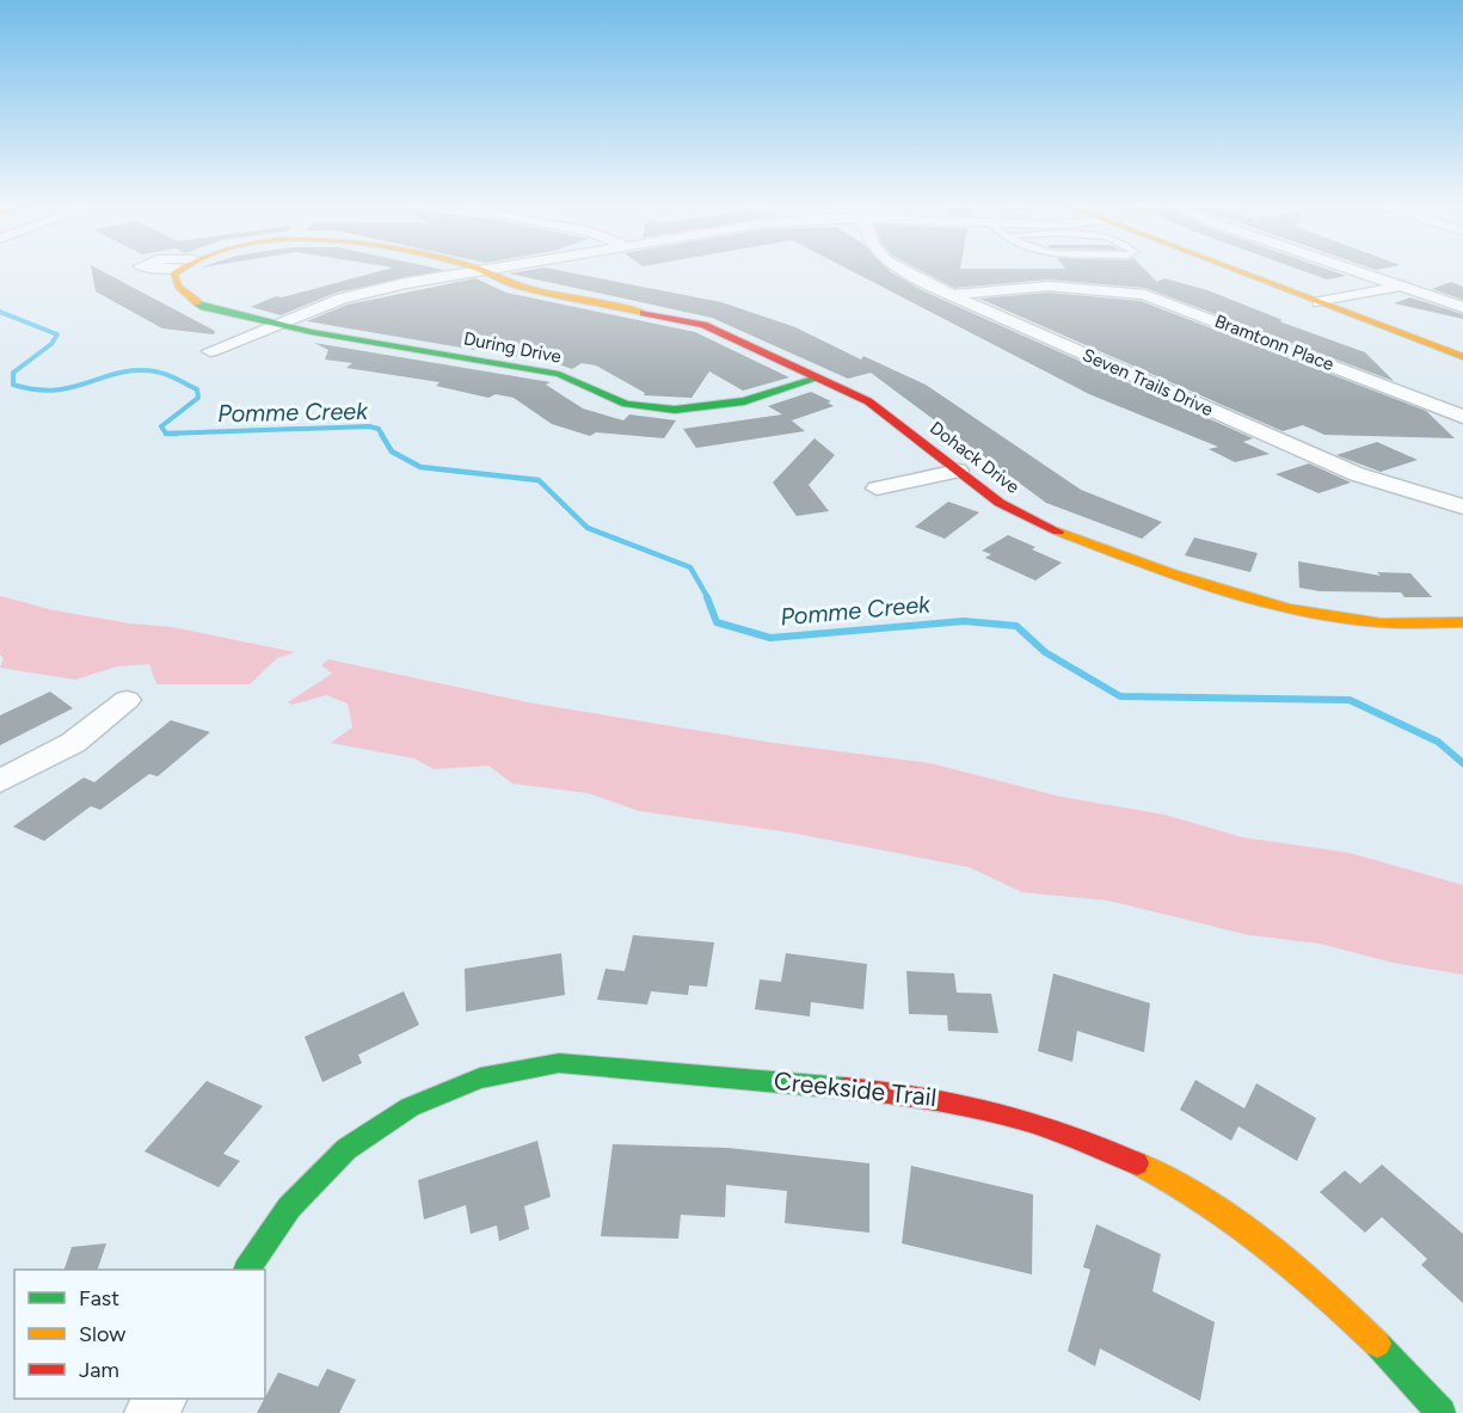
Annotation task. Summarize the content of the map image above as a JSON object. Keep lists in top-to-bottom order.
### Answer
{
  "streets": {
    "main road": ["During Drive", "Dohack Drive", "Creekside Trail"],
    "street": ["Bramtonn Place", "Seven Trails Drive"]
  },
  "crossings": [
    ["Bramtonn Place", "Seven Trails Drive"],
    ["During Drive", "Dohack Drive"]
  ],
  "water": ["Pomme Creek"],
  "legend": ["Fast", "Slow", "Jam"]
}
